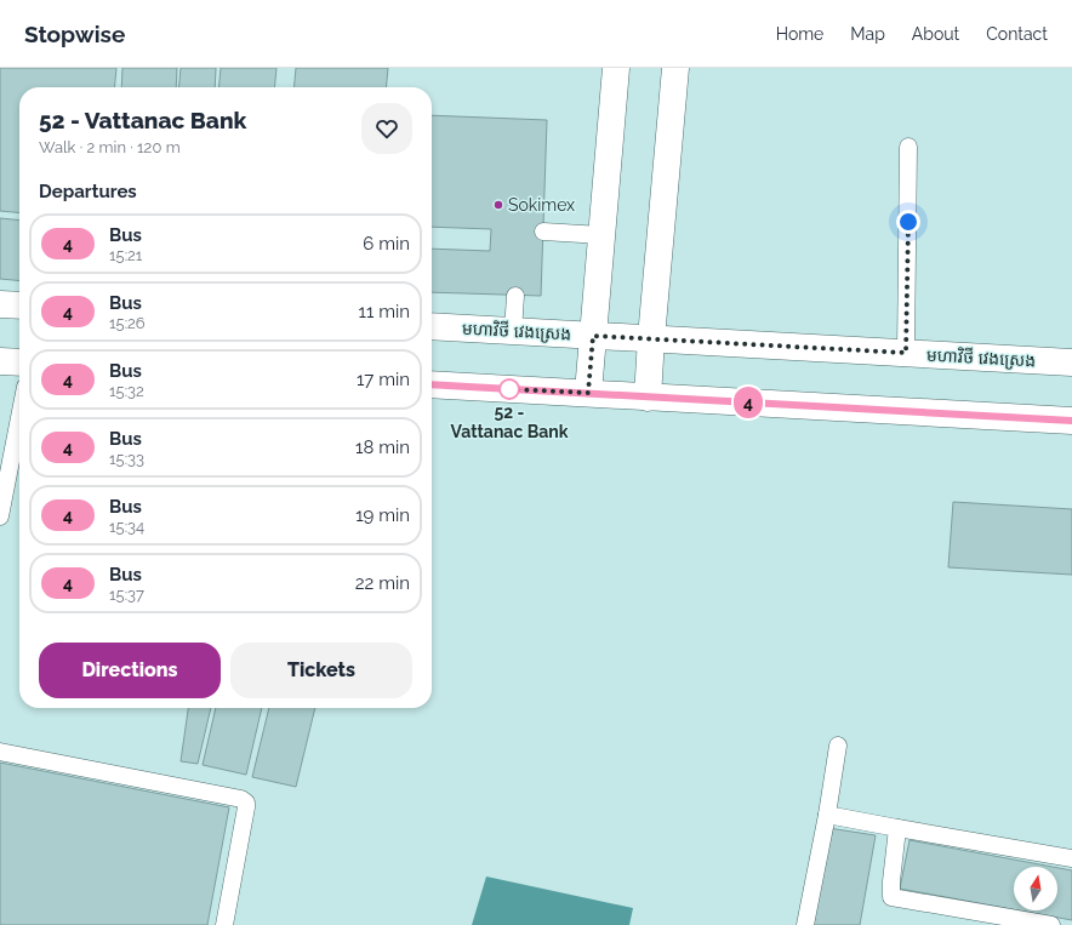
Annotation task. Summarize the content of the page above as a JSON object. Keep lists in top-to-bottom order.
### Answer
{
  "streets": {
    "main road": ["មហាវិថី វេងស្រេង"]
  },
  "places": ["Sokimex", "52 - Vattanac Bank"],
  "lines": ["bus line 4"],
  "north": "top",
  "page": {
    "header": "Stopwise",
    "nav": [
      "Home",
      "Map",
      "About",
      "Contact"
    ],
    "on_map": "4",
    "heading": [
      ["52 - Vattanac Bank", "Walk · 2 min · 120 m"],
      "Departures"
    ],
    "list": [
      {
        "mark": "4",
        "name": "Bus",
        "note": "15:21",
        "value": "6 min"
      },
      {
        "mark": "4",
        "name": "Bus",
        "note": "15:26",
        "value": "11 min"
      },
      {
        "mark": "4",
        "name": "Bus",
        "note": "15:32",
        "value": "17 min"
      },
      {
        "mark": "4",
        "name": "Bus",
        "note": "15:33",
        "value": "18 min"
      },
      {
        "mark": "4",
        "name": "Bus",
        "note": "15:34",
        "value": "19 min"
      },
      {
        "mark": "4",
        "name": "Bus",
        "note": "15:37",
        "value": "22 min"
      }
    ],
    "buttons": ["Directions", "Tickets"]
  }
}
